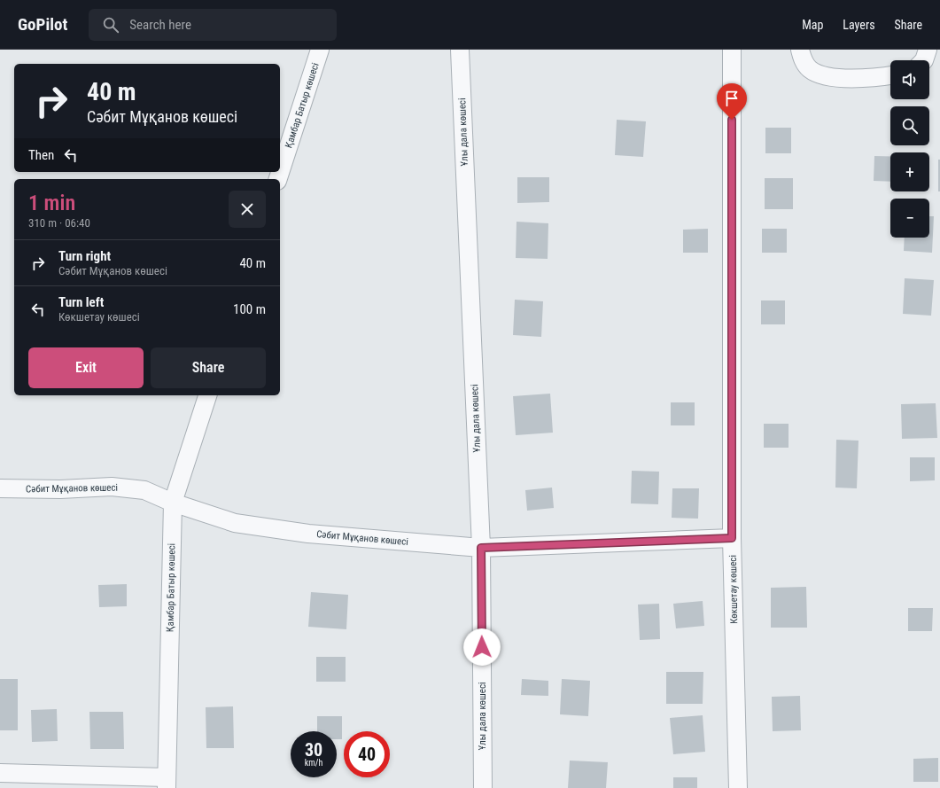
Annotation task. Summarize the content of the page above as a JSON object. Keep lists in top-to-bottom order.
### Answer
{
  "streets": {
    "street": [
      "Қамбар Батыр көшесі",
      "Ұлы дала көшесі",
      "Сәбит Мұқанов көшесі",
      "Көкшетау көшесі"
    ]
  },
  "crossings": [
    ["Қамбар Батыр көшесі", "Сәбит Мұқанов көшесі"],
    ["Ұлы дала көшесі", "Сәбит Мұқанов көшесі"],
    ["Сәбит Мұқанов көшесі", "Көкшетау көшесі"]
  ],
  "page": {
    "header": "GoPilot",
    "search": "Search here",
    "nav": ["Map", "Layers", "Share"],
    "map_buttons": ["+", "−"],
    "turn": ["40 m", "Сәбит Мұқанов көшесі"],
    "then": "Then",
    "heading": ["1 min", "310 m · 06:40"],
    "list": [
      {
        "name": "Turn right",
        "note": "Сәбит Мұқанов көшесі",
        "value": "40 m"
      },
      {
        "name": "Turn left",
        "note": "Көкшетау көшесі",
        "value": "100 m"
      }
    ],
    "buttons": ["Exit", "Share"],
    "speed": "30 km/h",
    "limit": "40"
  }
}
